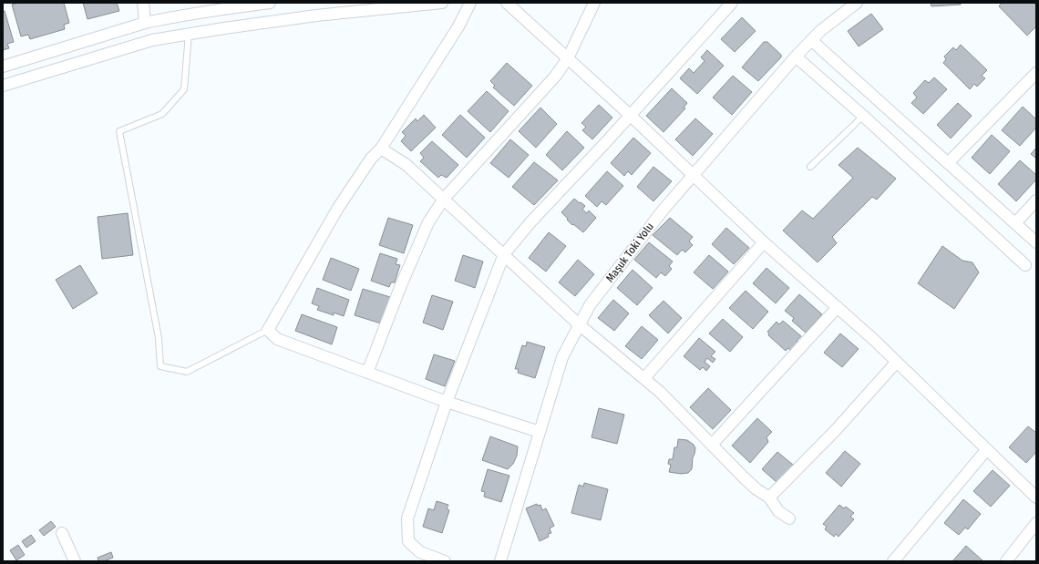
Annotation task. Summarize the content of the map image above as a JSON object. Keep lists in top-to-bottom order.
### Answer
{
  "streets": {
    "street": ["Maşuk Toki Yolu"]
  }
}
